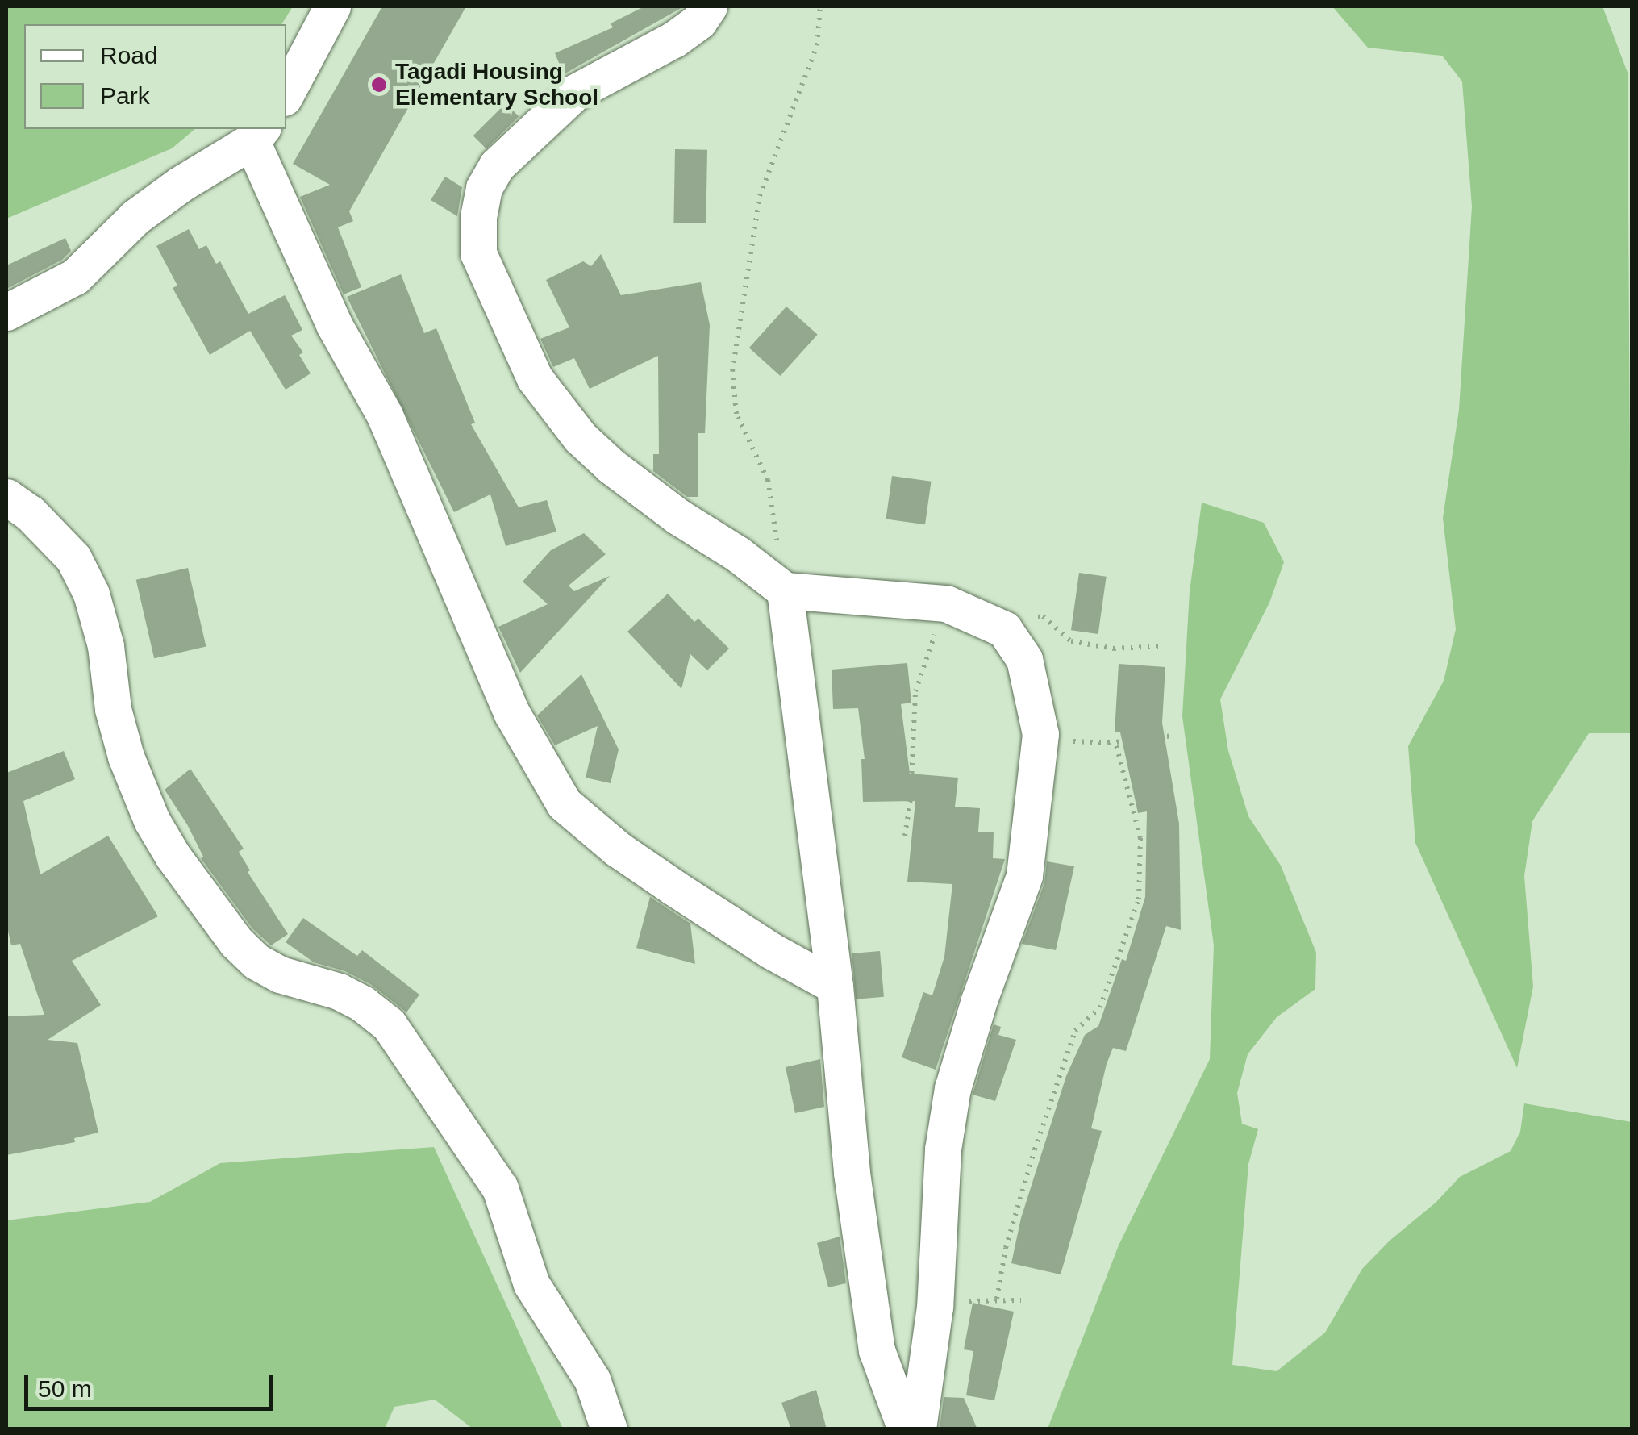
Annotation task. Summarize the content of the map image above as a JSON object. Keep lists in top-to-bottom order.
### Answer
{
  "places": ["Tagadi Housing Elementary School"],
  "legend": ["Road", "Park"],
  "scale_bar": "50 m"
}
